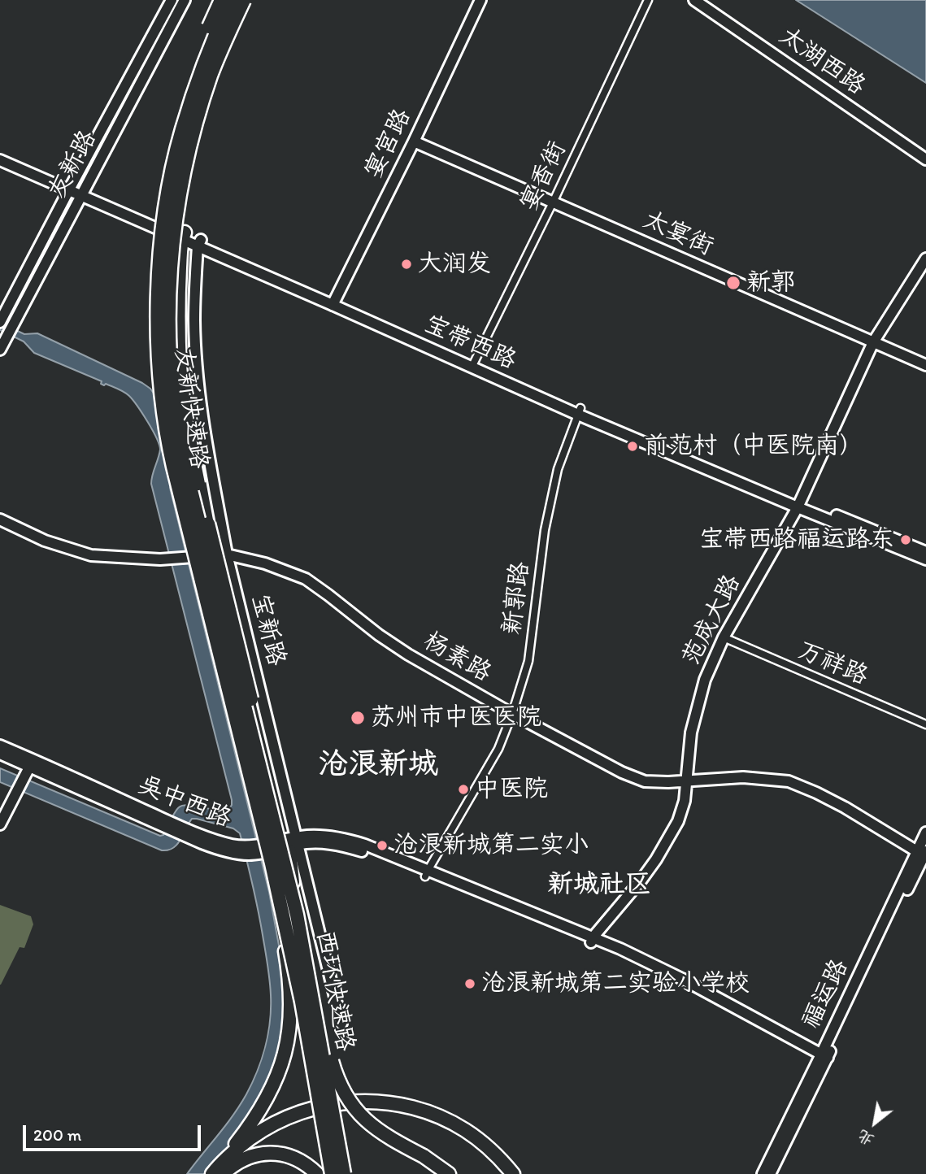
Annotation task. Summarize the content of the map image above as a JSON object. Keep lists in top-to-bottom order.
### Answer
{
  "streets": {
    "highway": ["友新快速路", "西环快速路"],
    "main road": [
      "太湖西路",
      "宴宫路",
      "友新路",
      "太宴街",
      "宝带西路",
      "范成大路",
      "宝新路",
      "杨素路",
      "吴中西路",
      "福运路"
    ],
    "street": ["宴香街", "新郭路", "万祥路"]
  },
  "crossings": [
    ["宴宫路", "太宴街"],
    ["宴宫路", "宝带西路"],
    ["友新路", "宝带西路"],
    ["宴香街", "太宴街"],
    ["宴香街", "宝带西路"],
    ["太宴街", "范成大路"],
    ["宝带西路", "新郭路"],
    ["宝带西路", "范成大路"],
    ["宝带西路", "宝新路"],
    ["友新快速路", "西环快速路"],
    ["新郭路", "杨素路"],
    ["新郭路", "吴中西路"],
    ["范成大路", "杨素路"],
    ["范成大路", "万祥路"],
    ["范成大路", "吴中西路"],
    ["宝新路", "杨素路"],
    ["宝新路", "吴中西路"],
    ["杨素路", "福运路"],
    ["吴中西路", "福运路"]
  ],
  "districts": ["沧浪新城", "新城社区"],
  "places": [
    "大润发",
    "新郭",
    "前范村（中医院南）",
    "宝带西路福运路东",
    "苏州市中医医院",
    "中医院",
    "沧浪新城第二实小",
    "沧浪新城第二实验小学校"
  ],
  "scale_bar": "200 m",
  "north": "bottom left"
}
